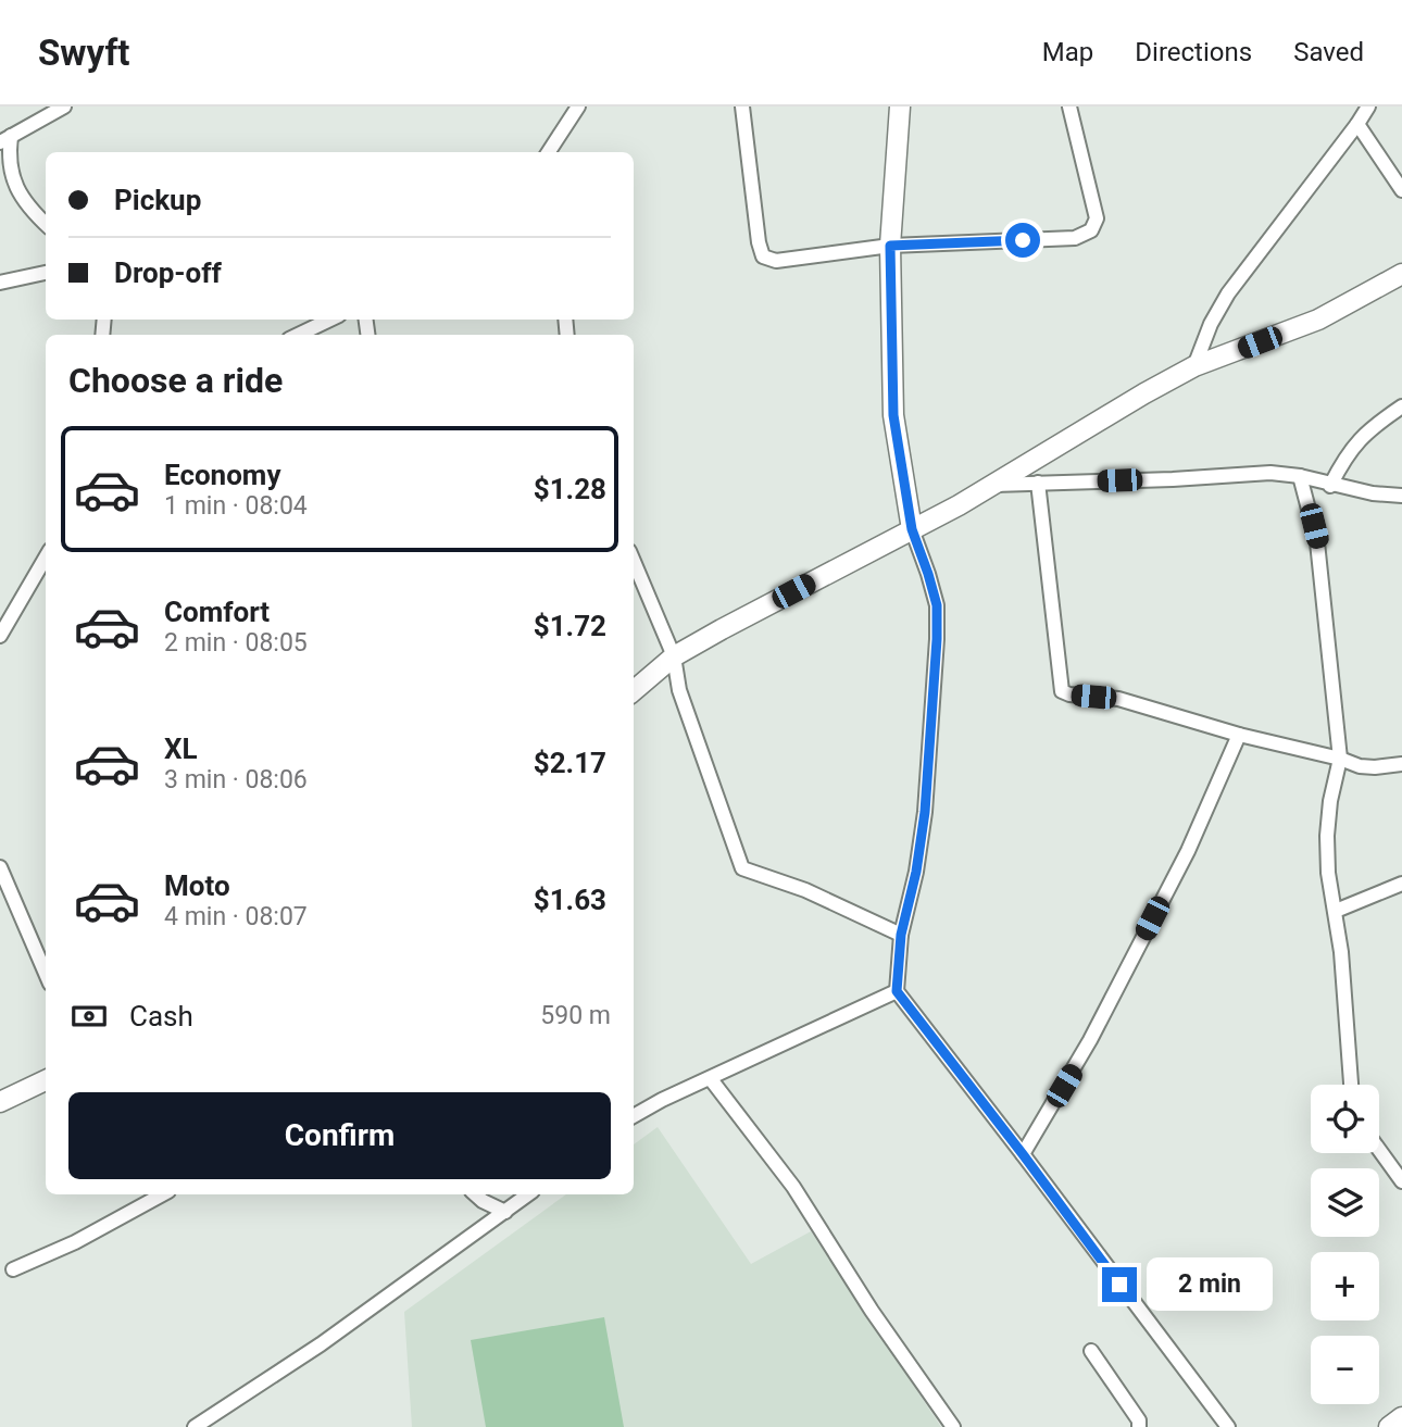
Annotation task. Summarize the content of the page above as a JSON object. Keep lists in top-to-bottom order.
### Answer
{
  "page": {
    "header": "Swyft",
    "nav": ["Map", "Directions", "Saved"],
    "banner": ["Pickup", "Drop-off"],
    "heading": "Choose a ride",
    "list": [
      {
        "name": "Economy",
        "note": "1 min · 08:04",
        "value": "$1.28"
      },
      {
        "name": "Comfort",
        "note": "2 min · 08:05",
        "value": "$1.72"
      },
      {
        "name": "XL",
        "note": "3 min · 08:06",
        "value": "$2.17"
      },
      {
        "name": "Moto",
        "note": "4 min · 08:07",
        "value": "$1.63"
      }
    ],
    "pay": ["Cash", "590 m"],
    "buttons": "Confirm",
    "map_buttons": ["+", "−"],
    "bubble": "2 min"
  }
}
